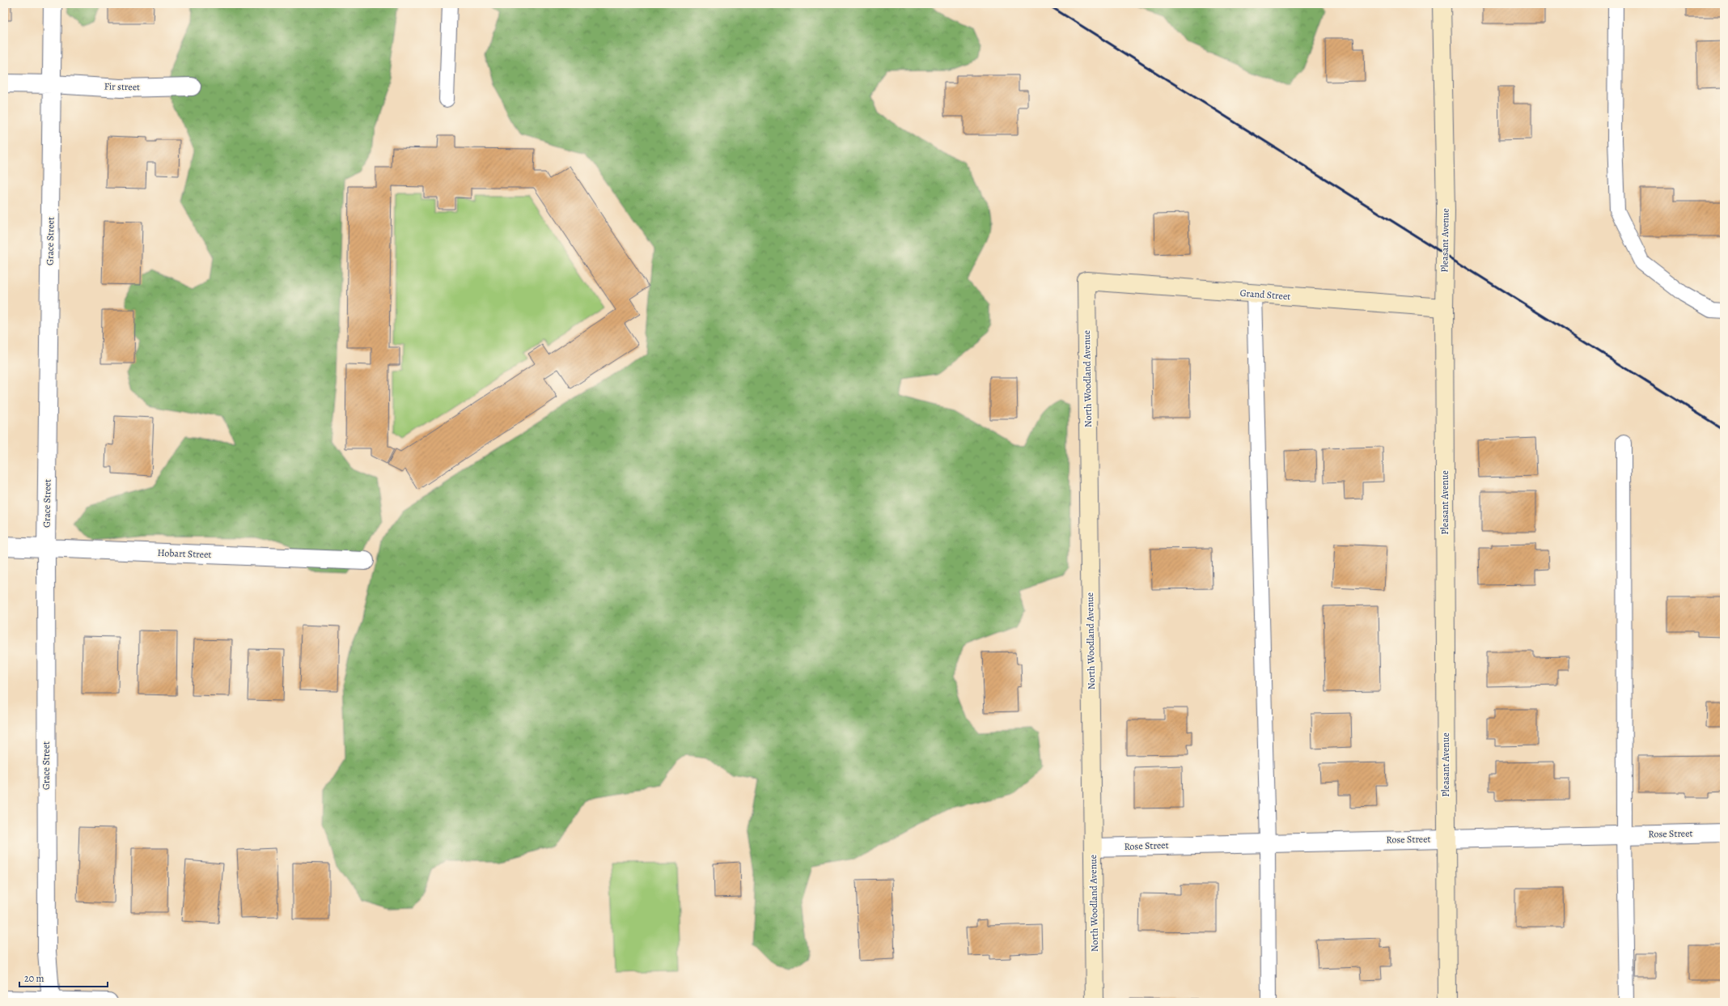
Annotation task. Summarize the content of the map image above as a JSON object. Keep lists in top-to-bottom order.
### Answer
{
  "streets": {
    "street": [
      "Fir street",
      "Pleasant Avenue",
      "Grace Street",
      "Grand Street",
      "North Woodland Avenue",
      "Hobart Street",
      "Rose Street"
    ]
  },
  "crossings": [
    ["Fir street", "Grace Street"],
    ["Pleasant Avenue", "Grand Street"],
    ["Pleasant Avenue", "Rose Street"],
    ["Grace Street", "Hobart Street"],
    ["Grand Street", "North Woodland Avenue"],
    ["North Woodland Avenue", "Rose Street"]
  ],
  "scale_bar": "20 m"
}
